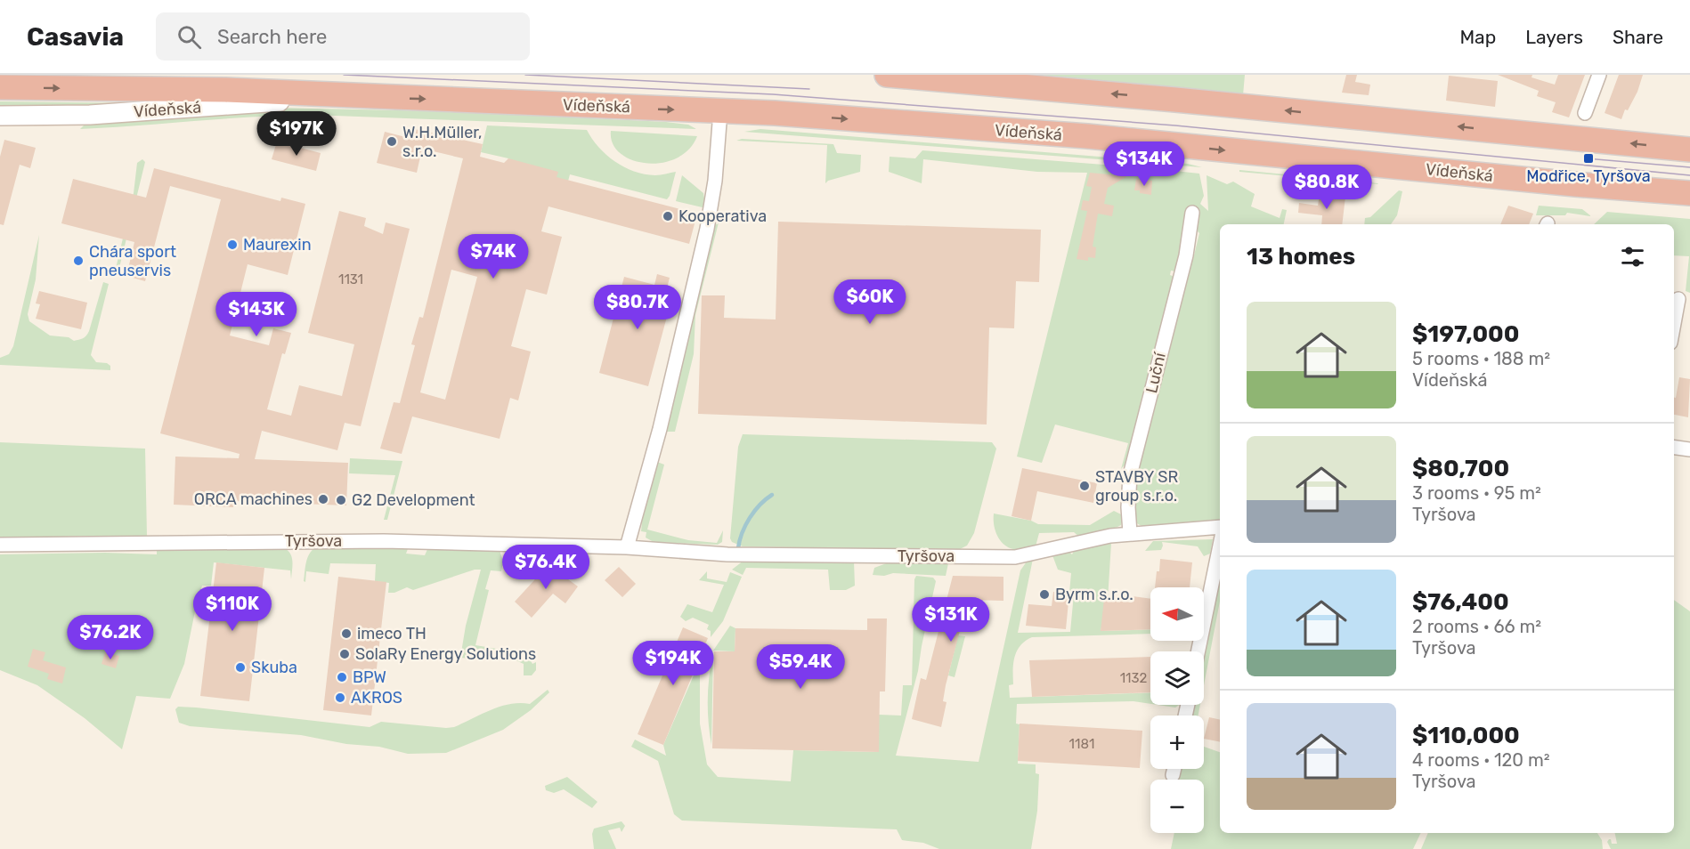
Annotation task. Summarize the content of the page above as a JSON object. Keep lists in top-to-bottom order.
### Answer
{
  "streets": {
    "highway": ["Vídeňská"],
    "street": ["Luční", "Tyršova"]
  },
  "crossings": [
    ["Luční", "Tyršova"]
  ],
  "places": {
    "other": [
      "W.H.Müller, s.r.o.",
      "Kooperativa",
      "Maurexin",
      "Chára sport pneuservis",
      "STAVBY SR group s.r.o.",
      "ORCA machines",
      "G2 Development",
      "Byrm s.r.o.",
      "imeco TH",
      "SolaRy Energy Solutions",
      "Skuba",
      "BPW",
      "AKROS"
    ],
    "transit": ["Modřice, Tyršova"]
  },
  "house_numbers": ["1131", "1132", "1181"],
  "north": "left",
  "page": {
    "header": "Casavia",
    "search": "Search here",
    "nav": ["Map", "Layers", "Share"],
    "price": [
      "$197K",
      "$134K",
      "$80.8K",
      "$74K",
      "$60K",
      "$80.7K",
      "$143K",
      "$76.4K",
      "$110K",
      "$131K",
      "$76.2K",
      "$194K",
      "$59.4K"
    ],
    "heading": "13 homes",
    "list": [
      {
        "name": "$197,000",
        "note": "5 rooms · 188 m² · Vídeňská"
      },
      {
        "name": "$80,700",
        "note": "3 rooms · 95 m² · Tyršova"
      },
      {
        "name": "$76,400",
        "note": "2 rooms · 66 m² · Tyršova"
      },
      {
        "name": "$110,000",
        "note": "4 rooms · 120 m² · Tyršova"
      }
    ],
    "map_buttons": ["+", "−"]
  }
}
